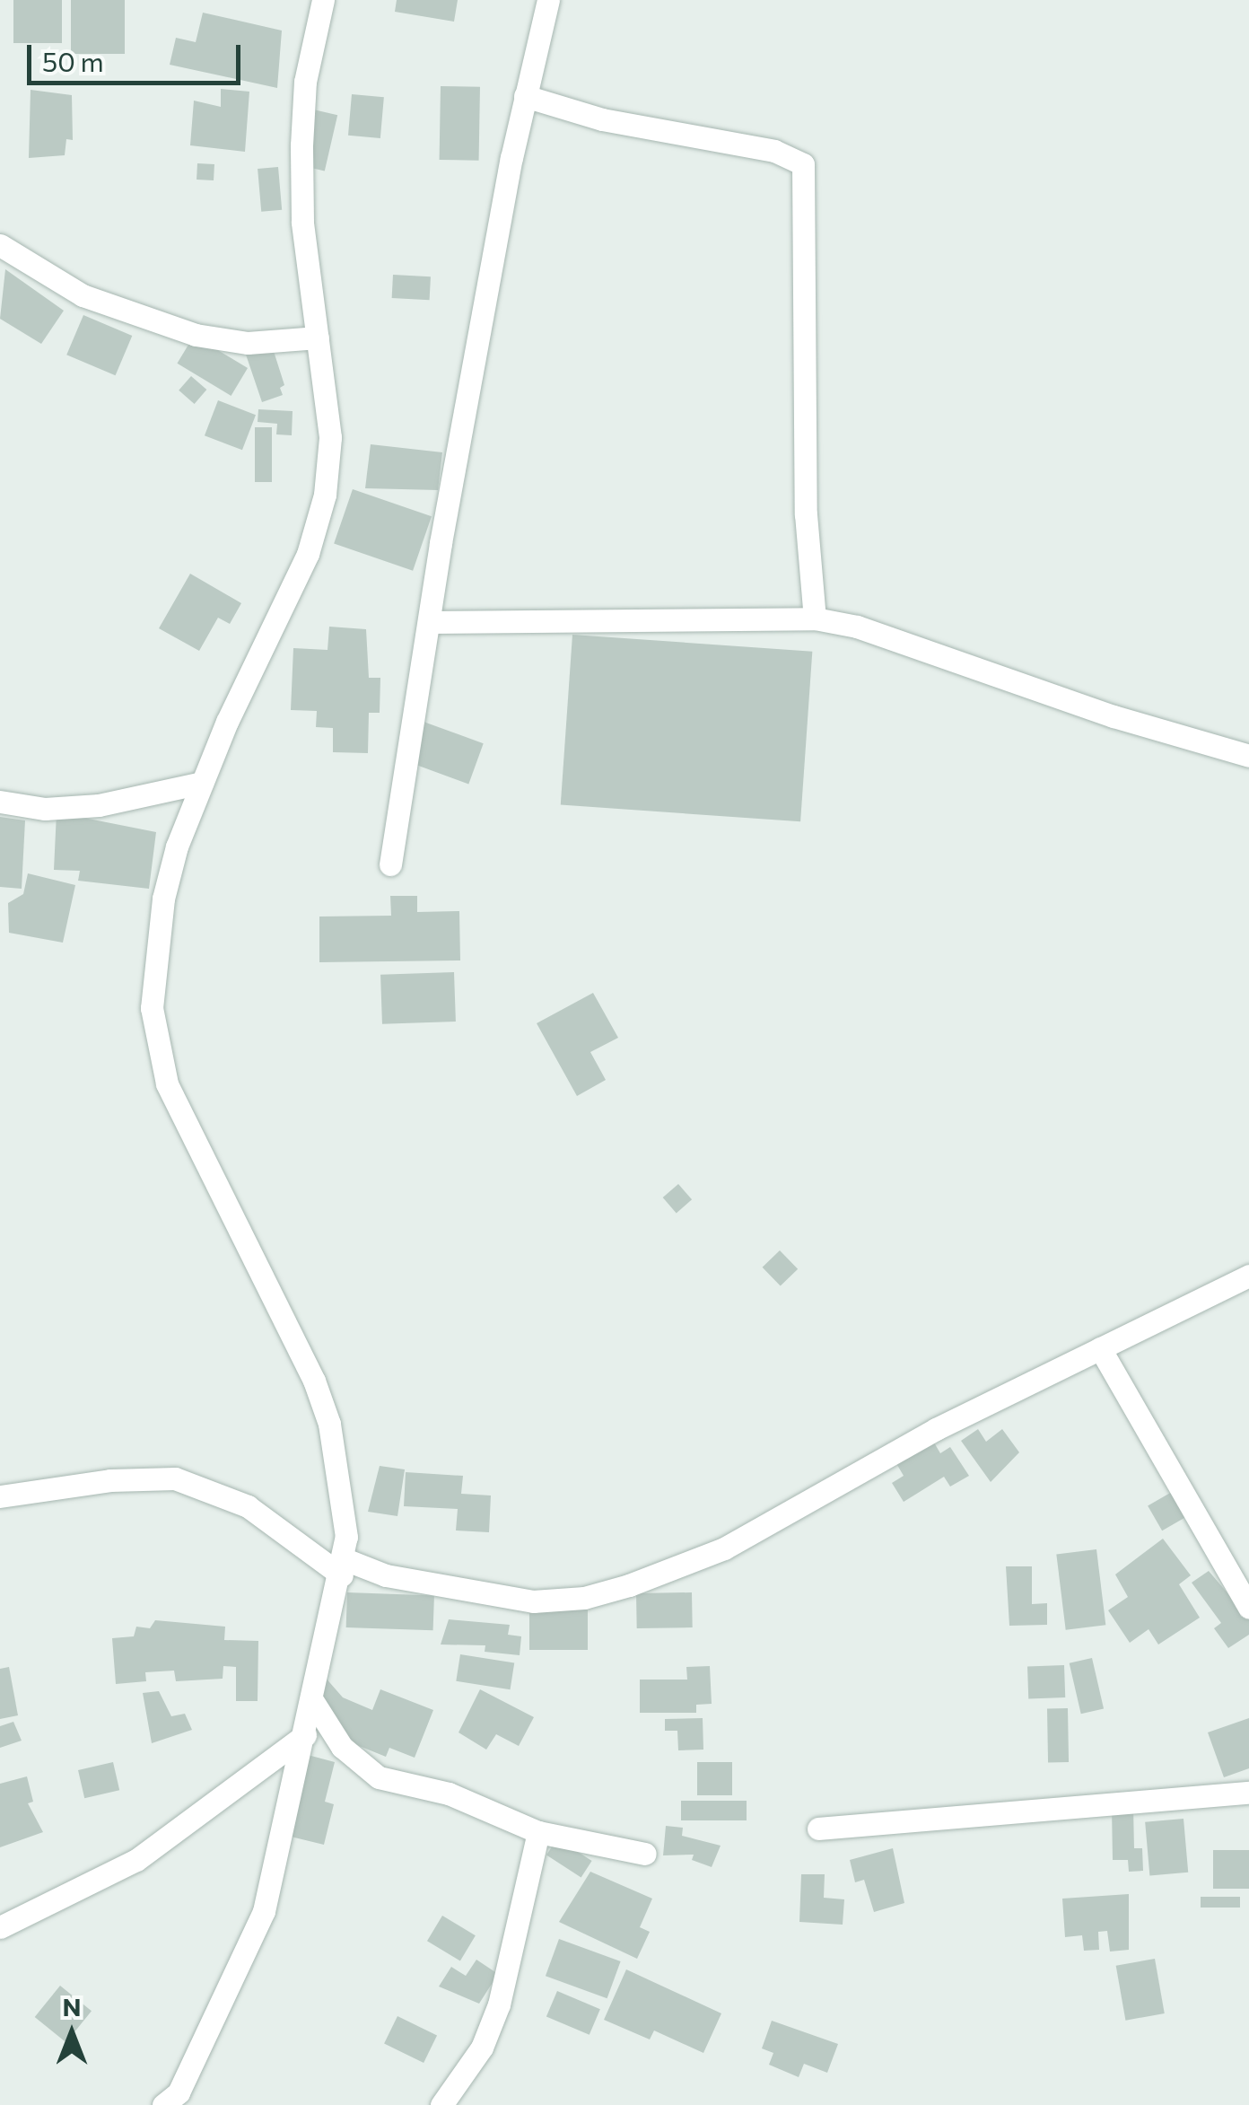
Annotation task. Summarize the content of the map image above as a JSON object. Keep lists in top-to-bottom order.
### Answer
{
  "scale_bar": "50 m",
  "north": "top"
}
